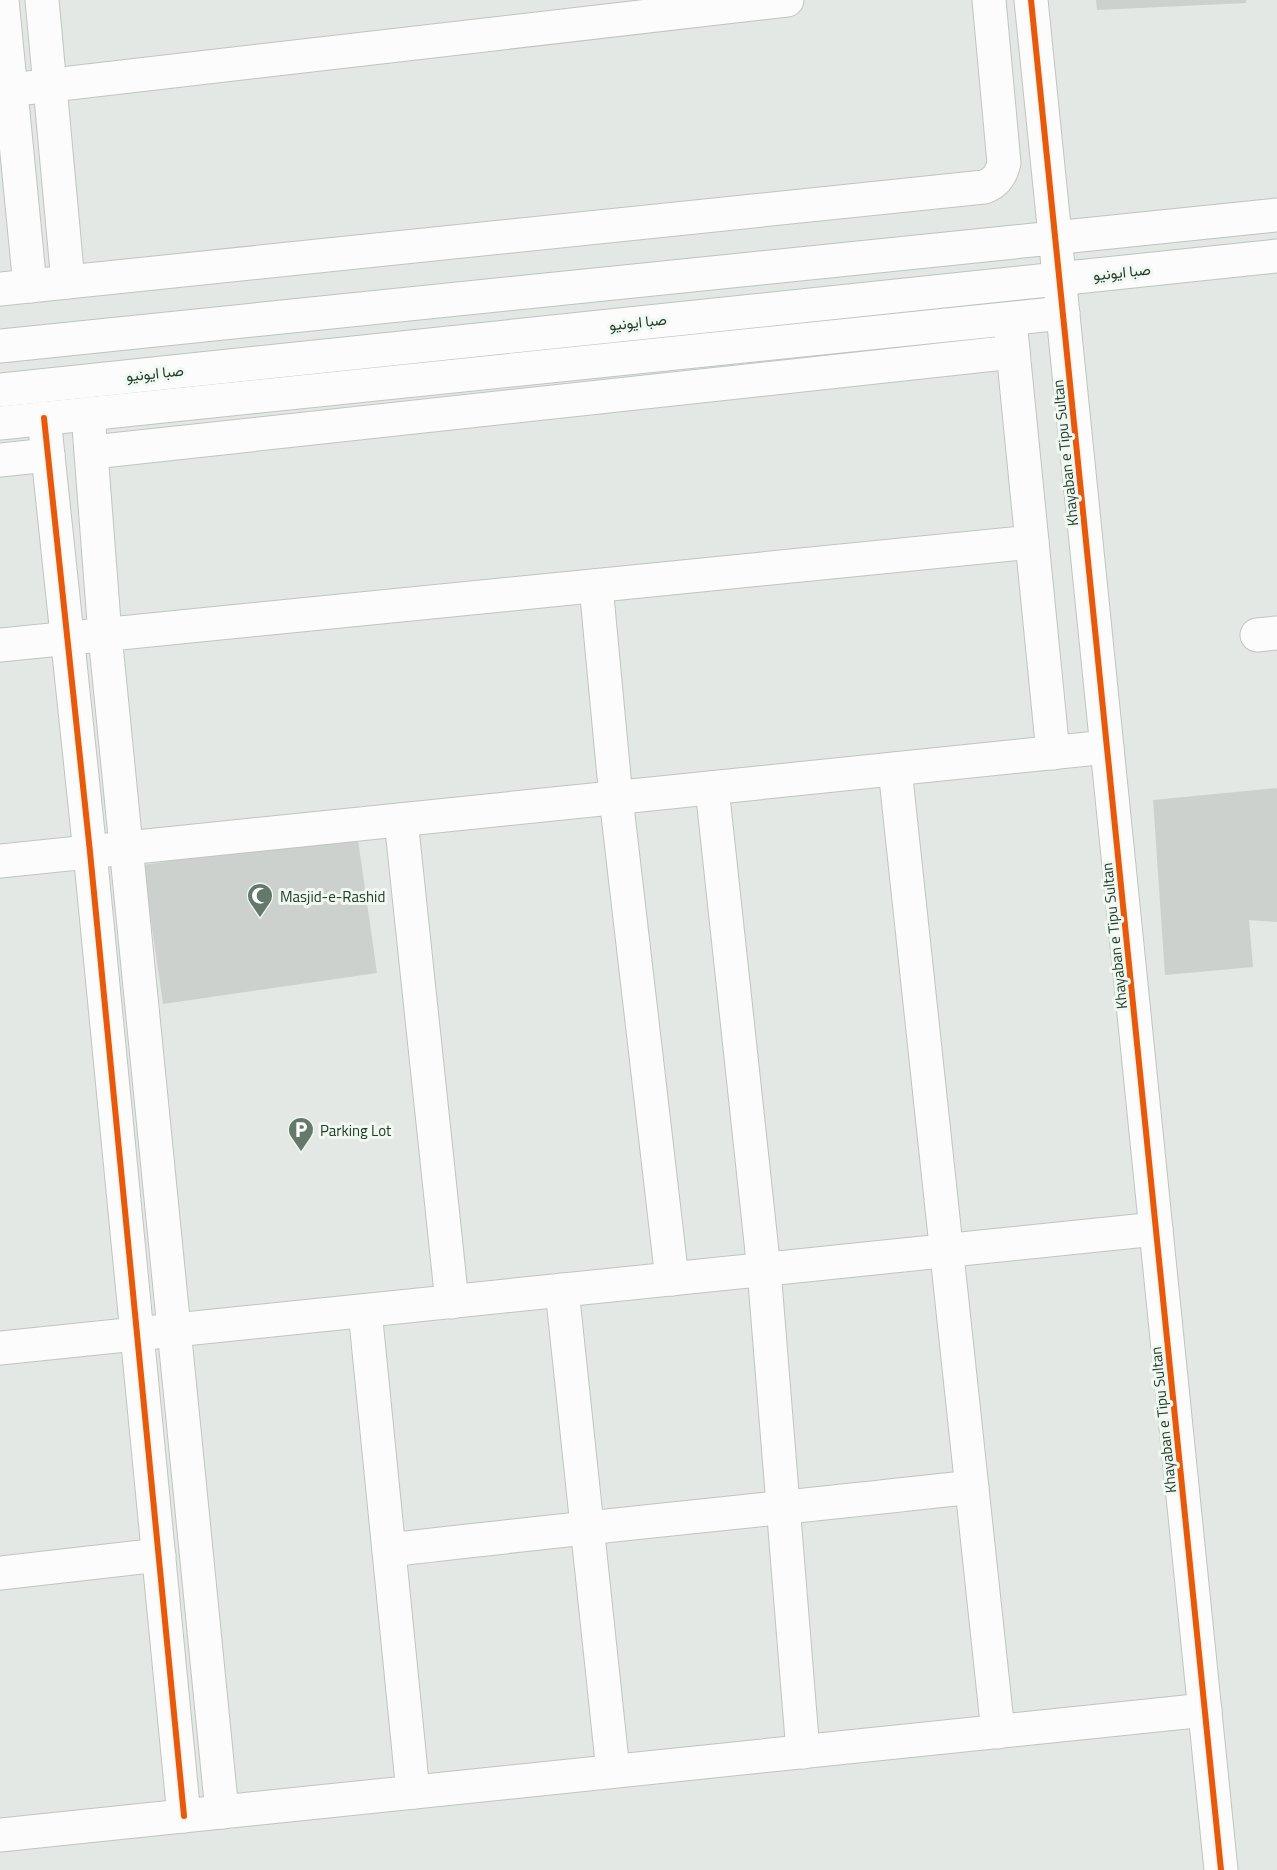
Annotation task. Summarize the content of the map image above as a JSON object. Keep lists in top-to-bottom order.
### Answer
{
  "streets": {
    "street": ["صبا ایونیو", "Khayaban e Tipu Sultan"]
  },
  "crossings": [
    ["صبا ایونیو", "Khayaban e Tipu Sultan"]
  ],
  "places": {
    "mosque": ["Masjid-e-Rashid"],
    "parking": ["Parking Lot"]
  }
}
